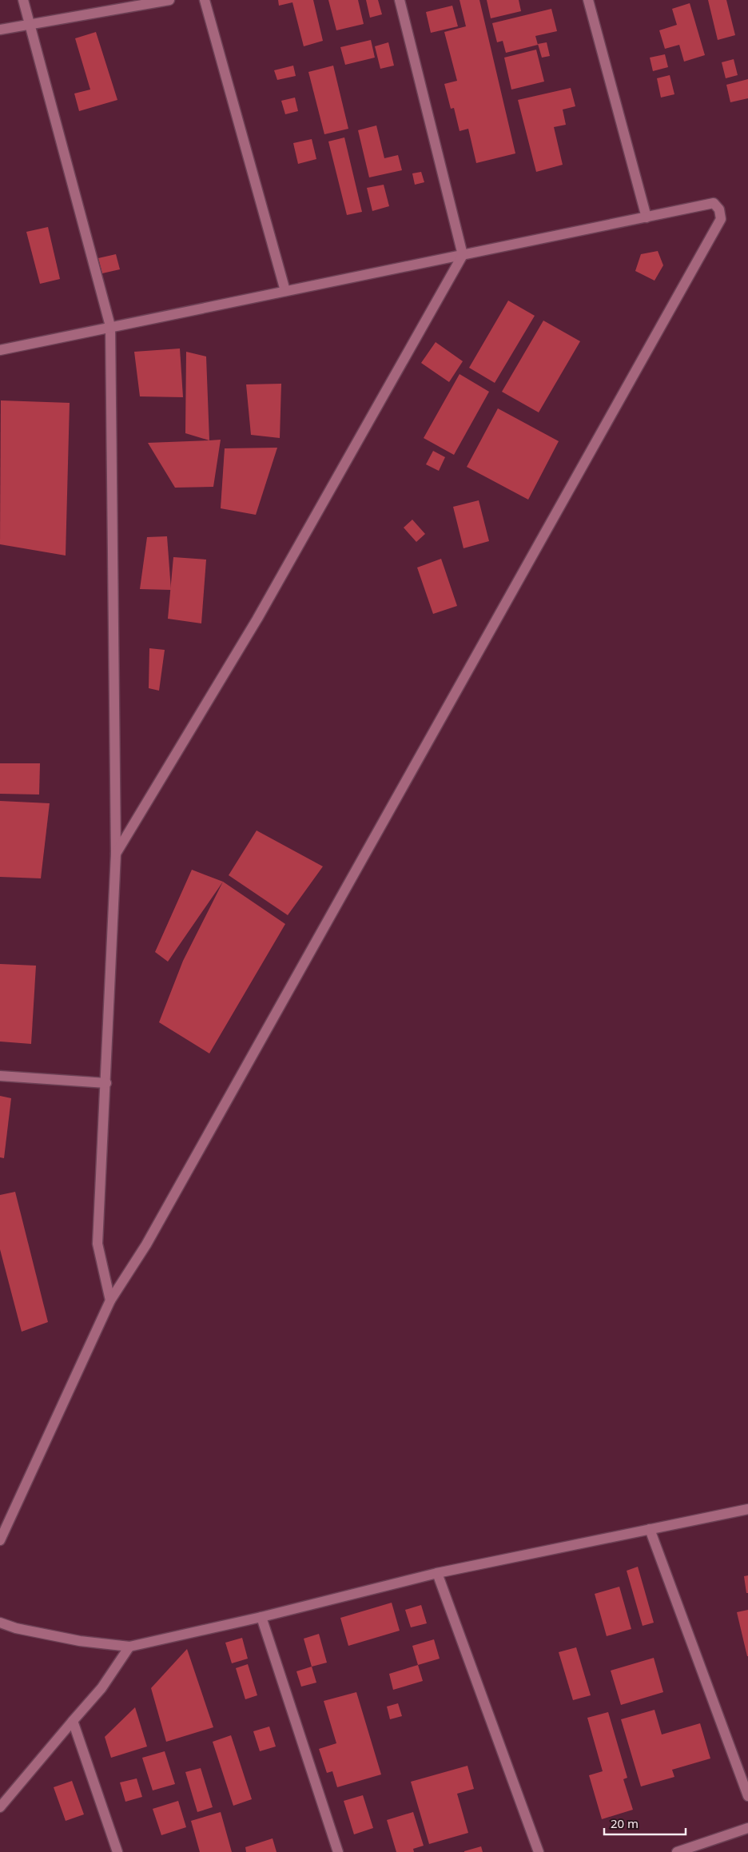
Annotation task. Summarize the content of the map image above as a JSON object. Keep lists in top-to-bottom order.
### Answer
{
  "scale_bar": "20 m"
}
